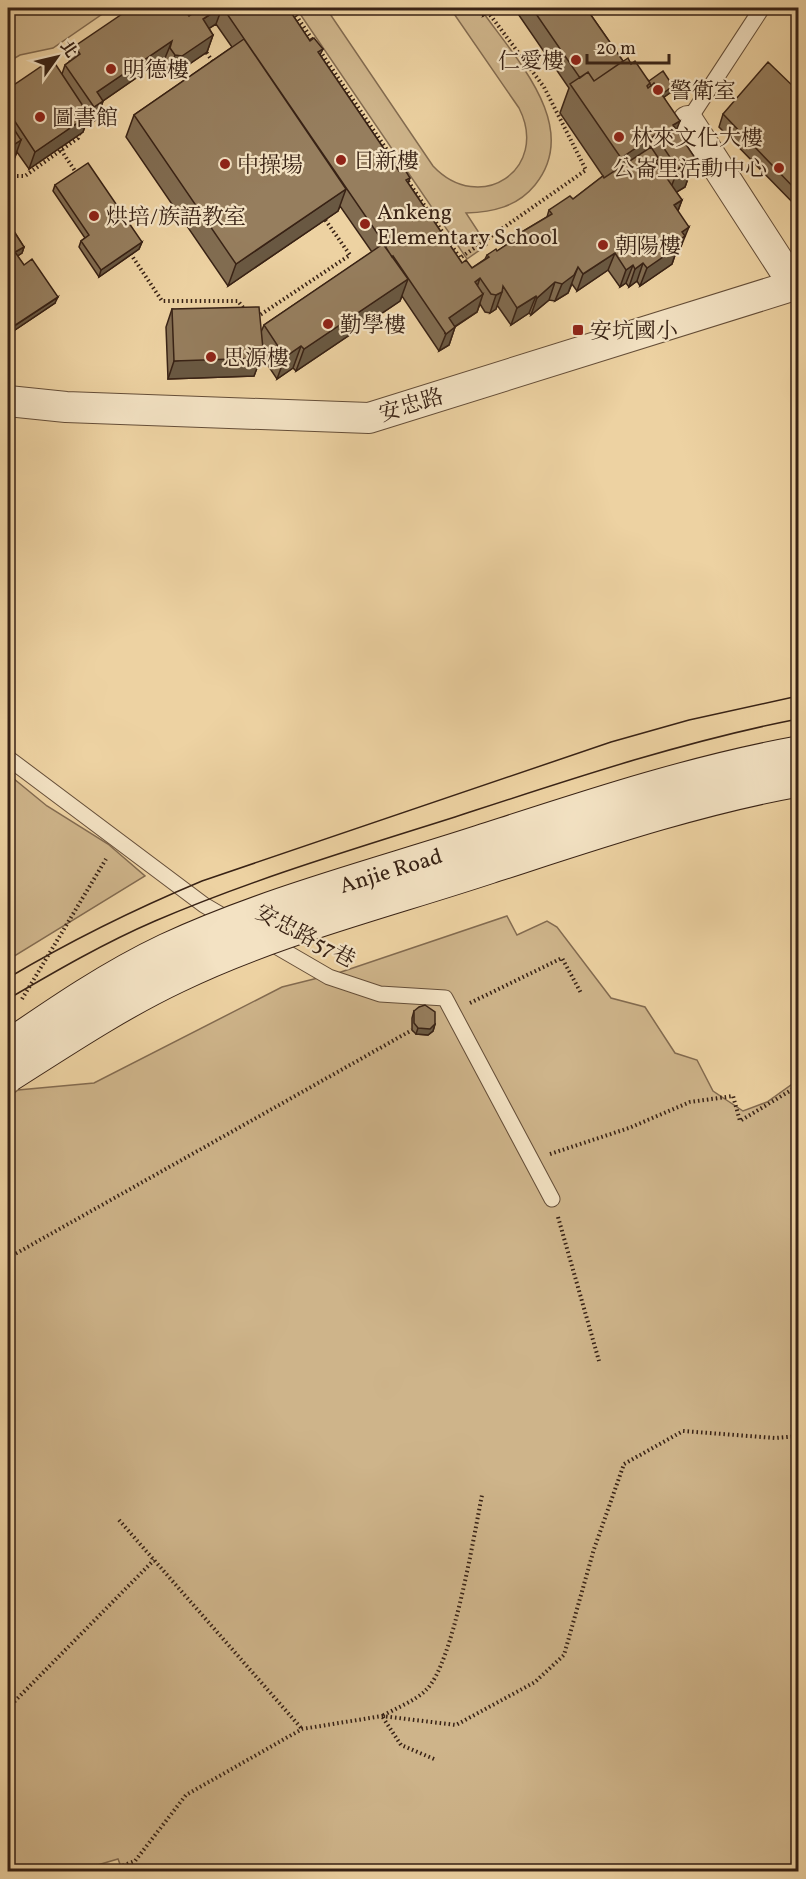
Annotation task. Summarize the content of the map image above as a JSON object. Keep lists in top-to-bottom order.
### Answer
{
  "streets": {
    "street": ["安忠路", "Anjie Road"],
    "lane": ["安忠路57巷"]
  },
  "places": {
    "other": [
      "仁愛樓",
      "明德樓",
      "警衛室",
      "圖書館",
      "林來文化大樓",
      "日新樓",
      "中操場",
      "公崙里活動中心",
      "烘培/族語教室",
      "Ankeng Elementary School",
      "朝陽樓",
      "勤學樓",
      "思源樓"
    ],
    "transit": ["安坑國小"]
  },
  "scale_bar": "20 m",
  "north": "top right"
}
